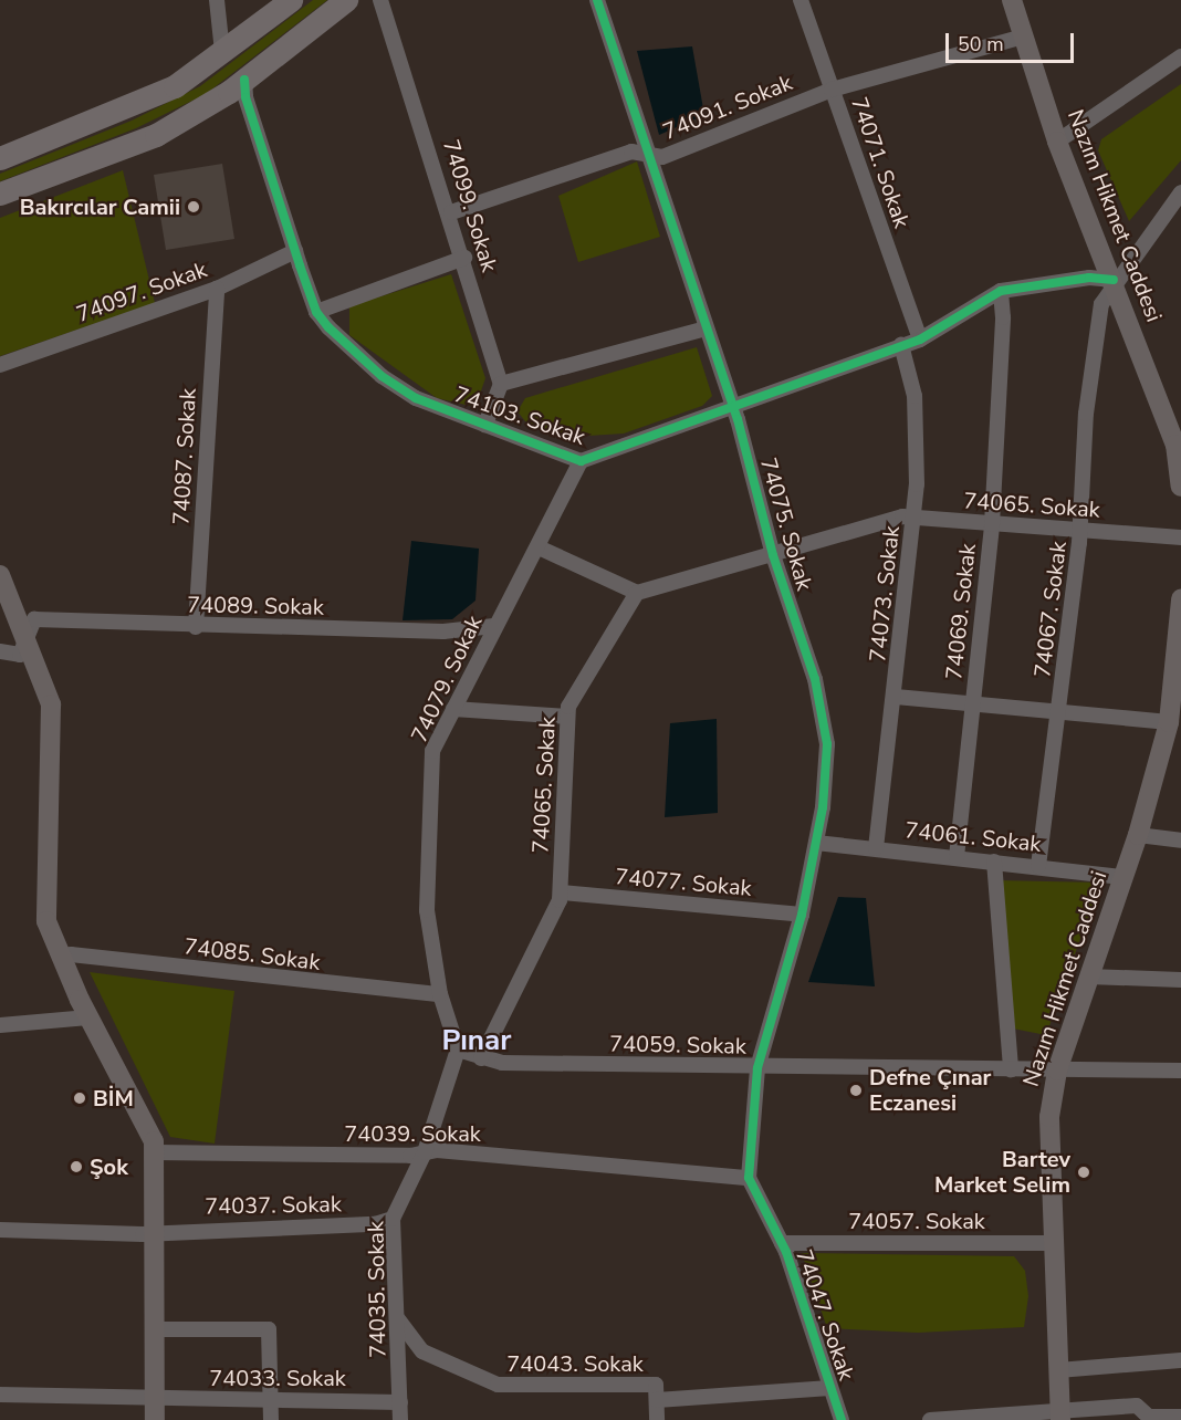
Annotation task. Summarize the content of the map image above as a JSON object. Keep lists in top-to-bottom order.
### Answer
{
  "streets": {
    "main road": ["Nazım Hikmet Caddesi"],
    "street": [
      "74091. Sokak",
      "74071. Sokak",
      "74099. Sokak",
      "74097. Sokak",
      "74103. Sokak",
      "74087. Sokak",
      "74065. Sokak",
      "74075. Sokak",
      "74073. Sokak",
      "74089. Sokak",
      "74067. Sokak",
      "74069. Sokak",
      "74079. Sokak",
      "74061. Sokak",
      "74077. Sokak",
      "74085. Sokak",
      "74059. Sokak",
      "74039. Sokak",
      "74037. Sokak",
      "74057. Sokak",
      "74035. Sokak",
      "74047. Sokak",
      "74043. Sokak",
      "74033. Sokak"
    ]
  },
  "crossings": [
    ["74091. Sokak", "74071. Sokak"],
    ["74091. Sokak", "74099. Sokak"],
    ["74091. Sokak", "Nazım Hikmet Caddesi"],
    ["74091. Sokak", "74075. Sokak"],
    ["74071. Sokak", "74103. Sokak"],
    ["Nazım Hikmet Caddesi", "74103. Sokak"],
    ["Nazım Hikmet Caddesi", "74067. Sokak"],
    ["Nazım Hikmet Caddesi", "74061. Sokak"],
    ["Nazım Hikmet Caddesi", "74059. Sokak"],
    ["Nazım Hikmet Caddesi", "74057. Sokak"],
    ["74097. Sokak", "74103. Sokak"],
    ["74097. Sokak", "74087. Sokak"],
    ["74103. Sokak", "74075. Sokak"],
    ["74103. Sokak", "74073. Sokak"],
    ["74103. Sokak", "74067. Sokak"],
    ["74103. Sokak", "74069. Sokak"],
    ["74103. Sokak", "74079. Sokak"],
    ["74087. Sokak", "74089. Sokak"],
    ["74065. Sokak", "74075. Sokak"],
    ["74065. Sokak", "74073. Sokak"],
    ["74065. Sokak", "74067. Sokak"],
    ["74065. Sokak", "74069. Sokak"],
    ["74065. Sokak", "74077. Sokak"],
    ["74065. Sokak", "74059. Sokak"],
    ["74075. Sokak", "74061. Sokak"],
    ["74075. Sokak", "74077. Sokak"],
    ["74075. Sokak", "74059. Sokak"],
    ["74073. Sokak", "74061. Sokak"],
    ["74089. Sokak", "74079. Sokak"],
    ["74067. Sokak", "74061. Sokak"],
    ["74069. Sokak", "74061. Sokak"],
    ["74079. Sokak", "74085. Sokak"],
    ["74079. Sokak", "74059. Sokak"],
    ["74079. Sokak", "74035. Sokak"],
    ["74059. Sokak", "74035. Sokak"],
    ["74039. Sokak", "74035. Sokak"],
    ["74039. Sokak", "74047. Sokak"],
    ["74037. Sokak", "74035. Sokak"],
    ["74057. Sokak", "74047. Sokak"],
    ["74035. Sokak", "74043. Sokak"],
    ["74035. Sokak", "74033. Sokak"],
    ["74047. Sokak", "74043. Sokak"]
  ],
  "districts": ["Pınar"],
  "places": [
    "Bakırcılar Camii",
    "Defne Çınar Eczanesi",
    "BİM",
    "Şok",
    "Bartev Market Selim"
  ],
  "scale_bar": "50 m"
}
